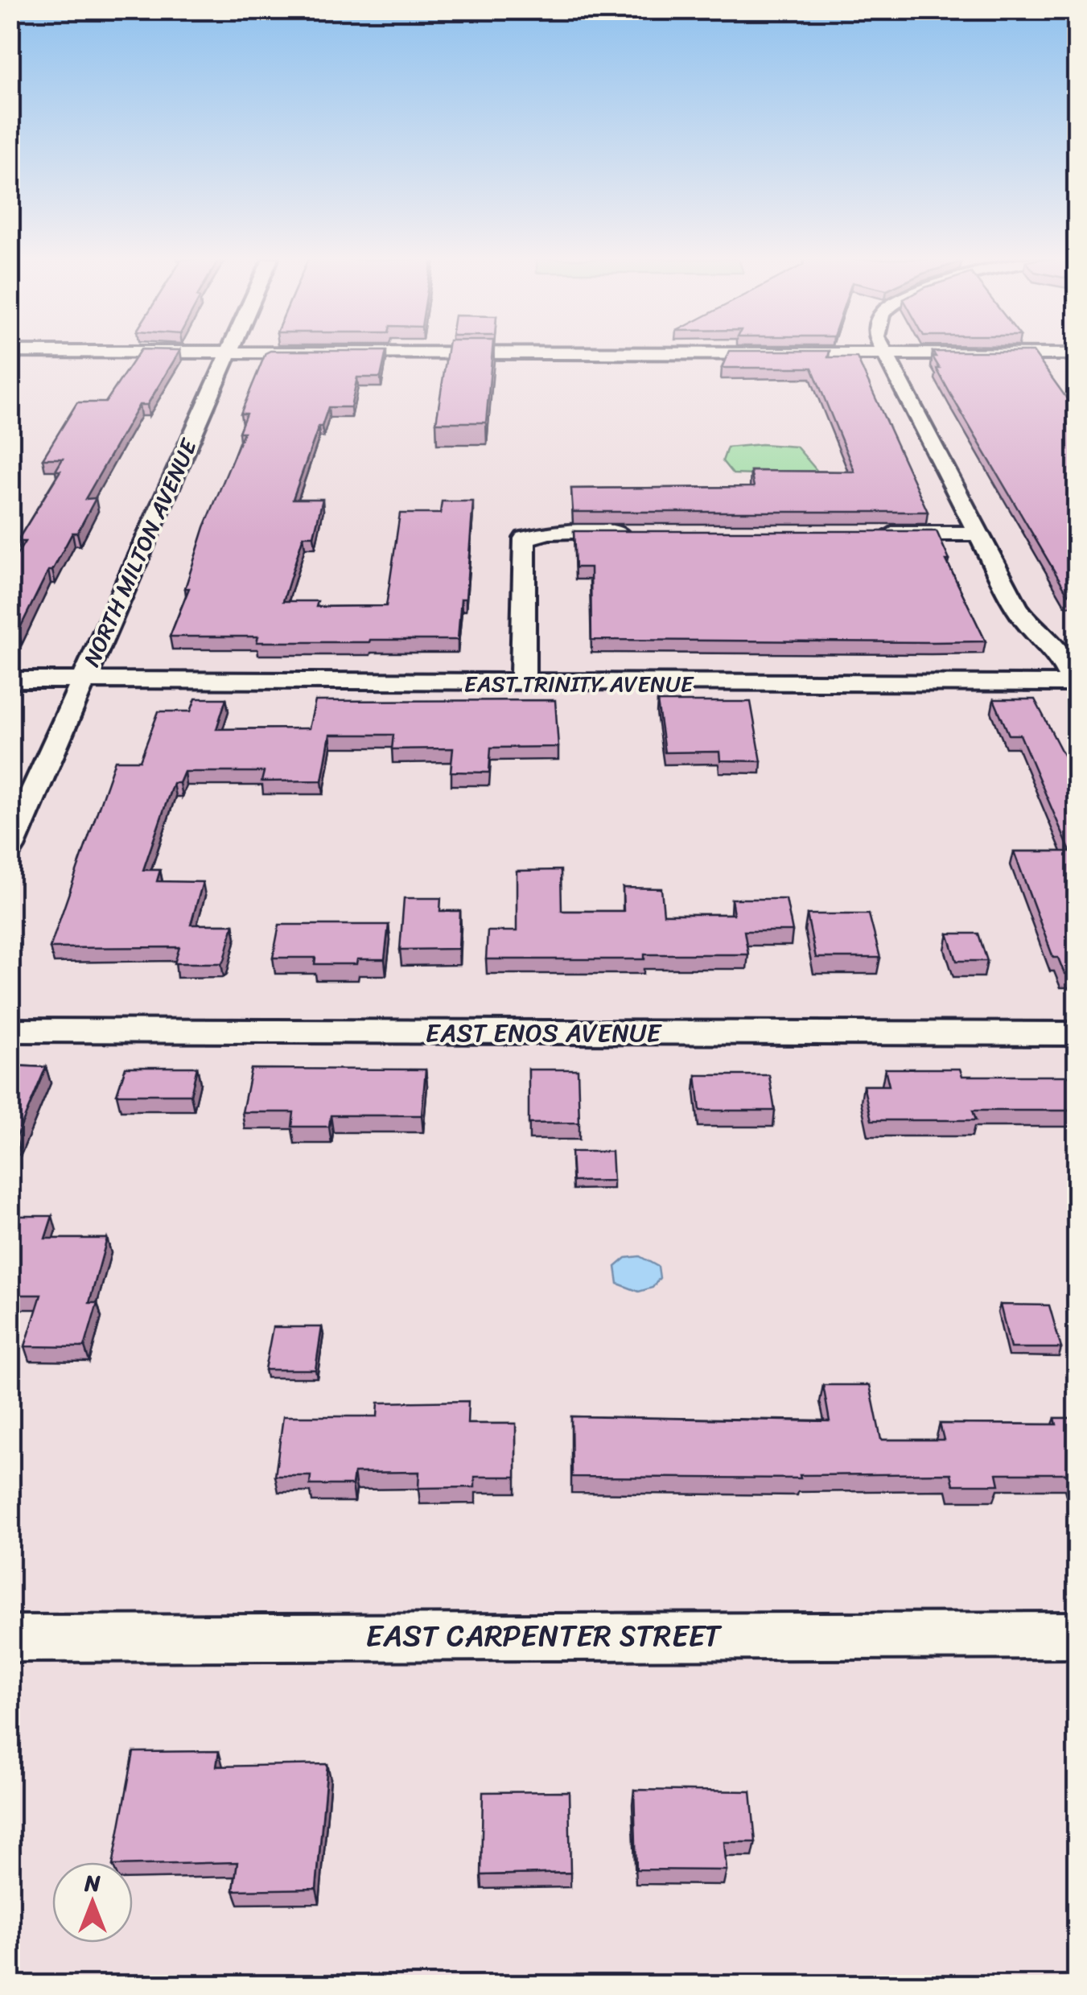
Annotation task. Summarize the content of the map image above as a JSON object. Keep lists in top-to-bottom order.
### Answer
{
  "streets": {
    "street": [
      "NORTH MILTON AVENUE",
      "EAST TRINITY AVENUE",
      "EAST ENOS AVENUE",
      "EAST CARPENTER STREET"
    ]
  },
  "crossings": [
    ["NORTH MILTON AVENUE", "EAST TRINITY AVENUE"]
  ],
  "north": "top"
}
